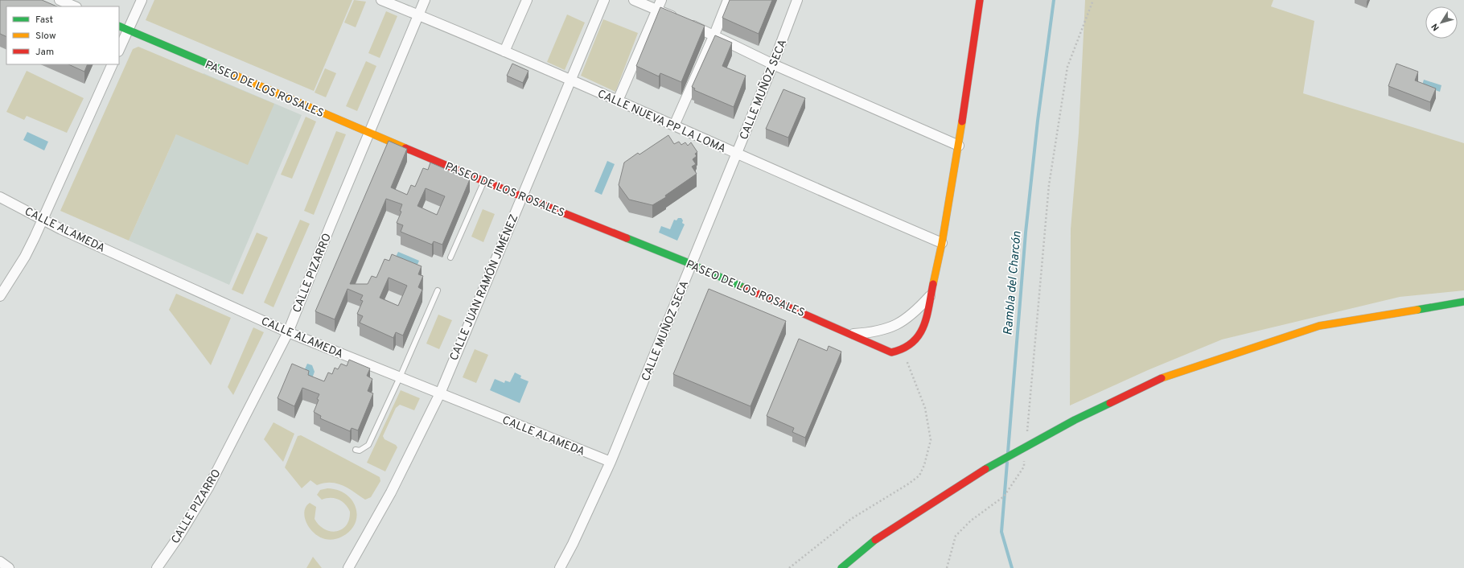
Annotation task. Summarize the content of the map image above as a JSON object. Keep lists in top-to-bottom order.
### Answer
{
  "streets": {
    "street": [
      "PASEO DE LOS ROSALES",
      "CALLE MUÑOZ SECA",
      "CALLE NUEVA PP LA LOMA",
      "CALLE ALAMEDA",
      "CALLE PIZARRO",
      "CALLE JUAN RAMÓN JIMÉNEZ"
    ]
  },
  "crossings": [
    ["PASEO DE LOS ROSALES", "CALLE MUÑOZ SECA"],
    ["PASEO DE LOS ROSALES", "CALLE PIZARRO"],
    ["PASEO DE LOS ROSALES", "CALLE JUAN RAMÓN JIMÉNEZ"],
    ["CALLE MUÑOZ SECA", "CALLE NUEVA PP LA LOMA"],
    ["CALLE MUÑOZ SECA", "CALLE ALAMEDA"],
    ["CALLE NUEVA PP LA LOMA", "CALLE PIZARRO"],
    ["CALLE NUEVA PP LA LOMA", "CALLE JUAN RAMÓN JIMÉNEZ"],
    ["CALLE ALAMEDA", "CALLE PIZARRO"],
    ["CALLE ALAMEDA", "CALLE JUAN RAMÓN JIMÉNEZ"]
  ],
  "water": ["Rambla del Charcón"],
  "legend": ["Fast", "Slow", "Jam"],
  "north": "bottom left"
}
